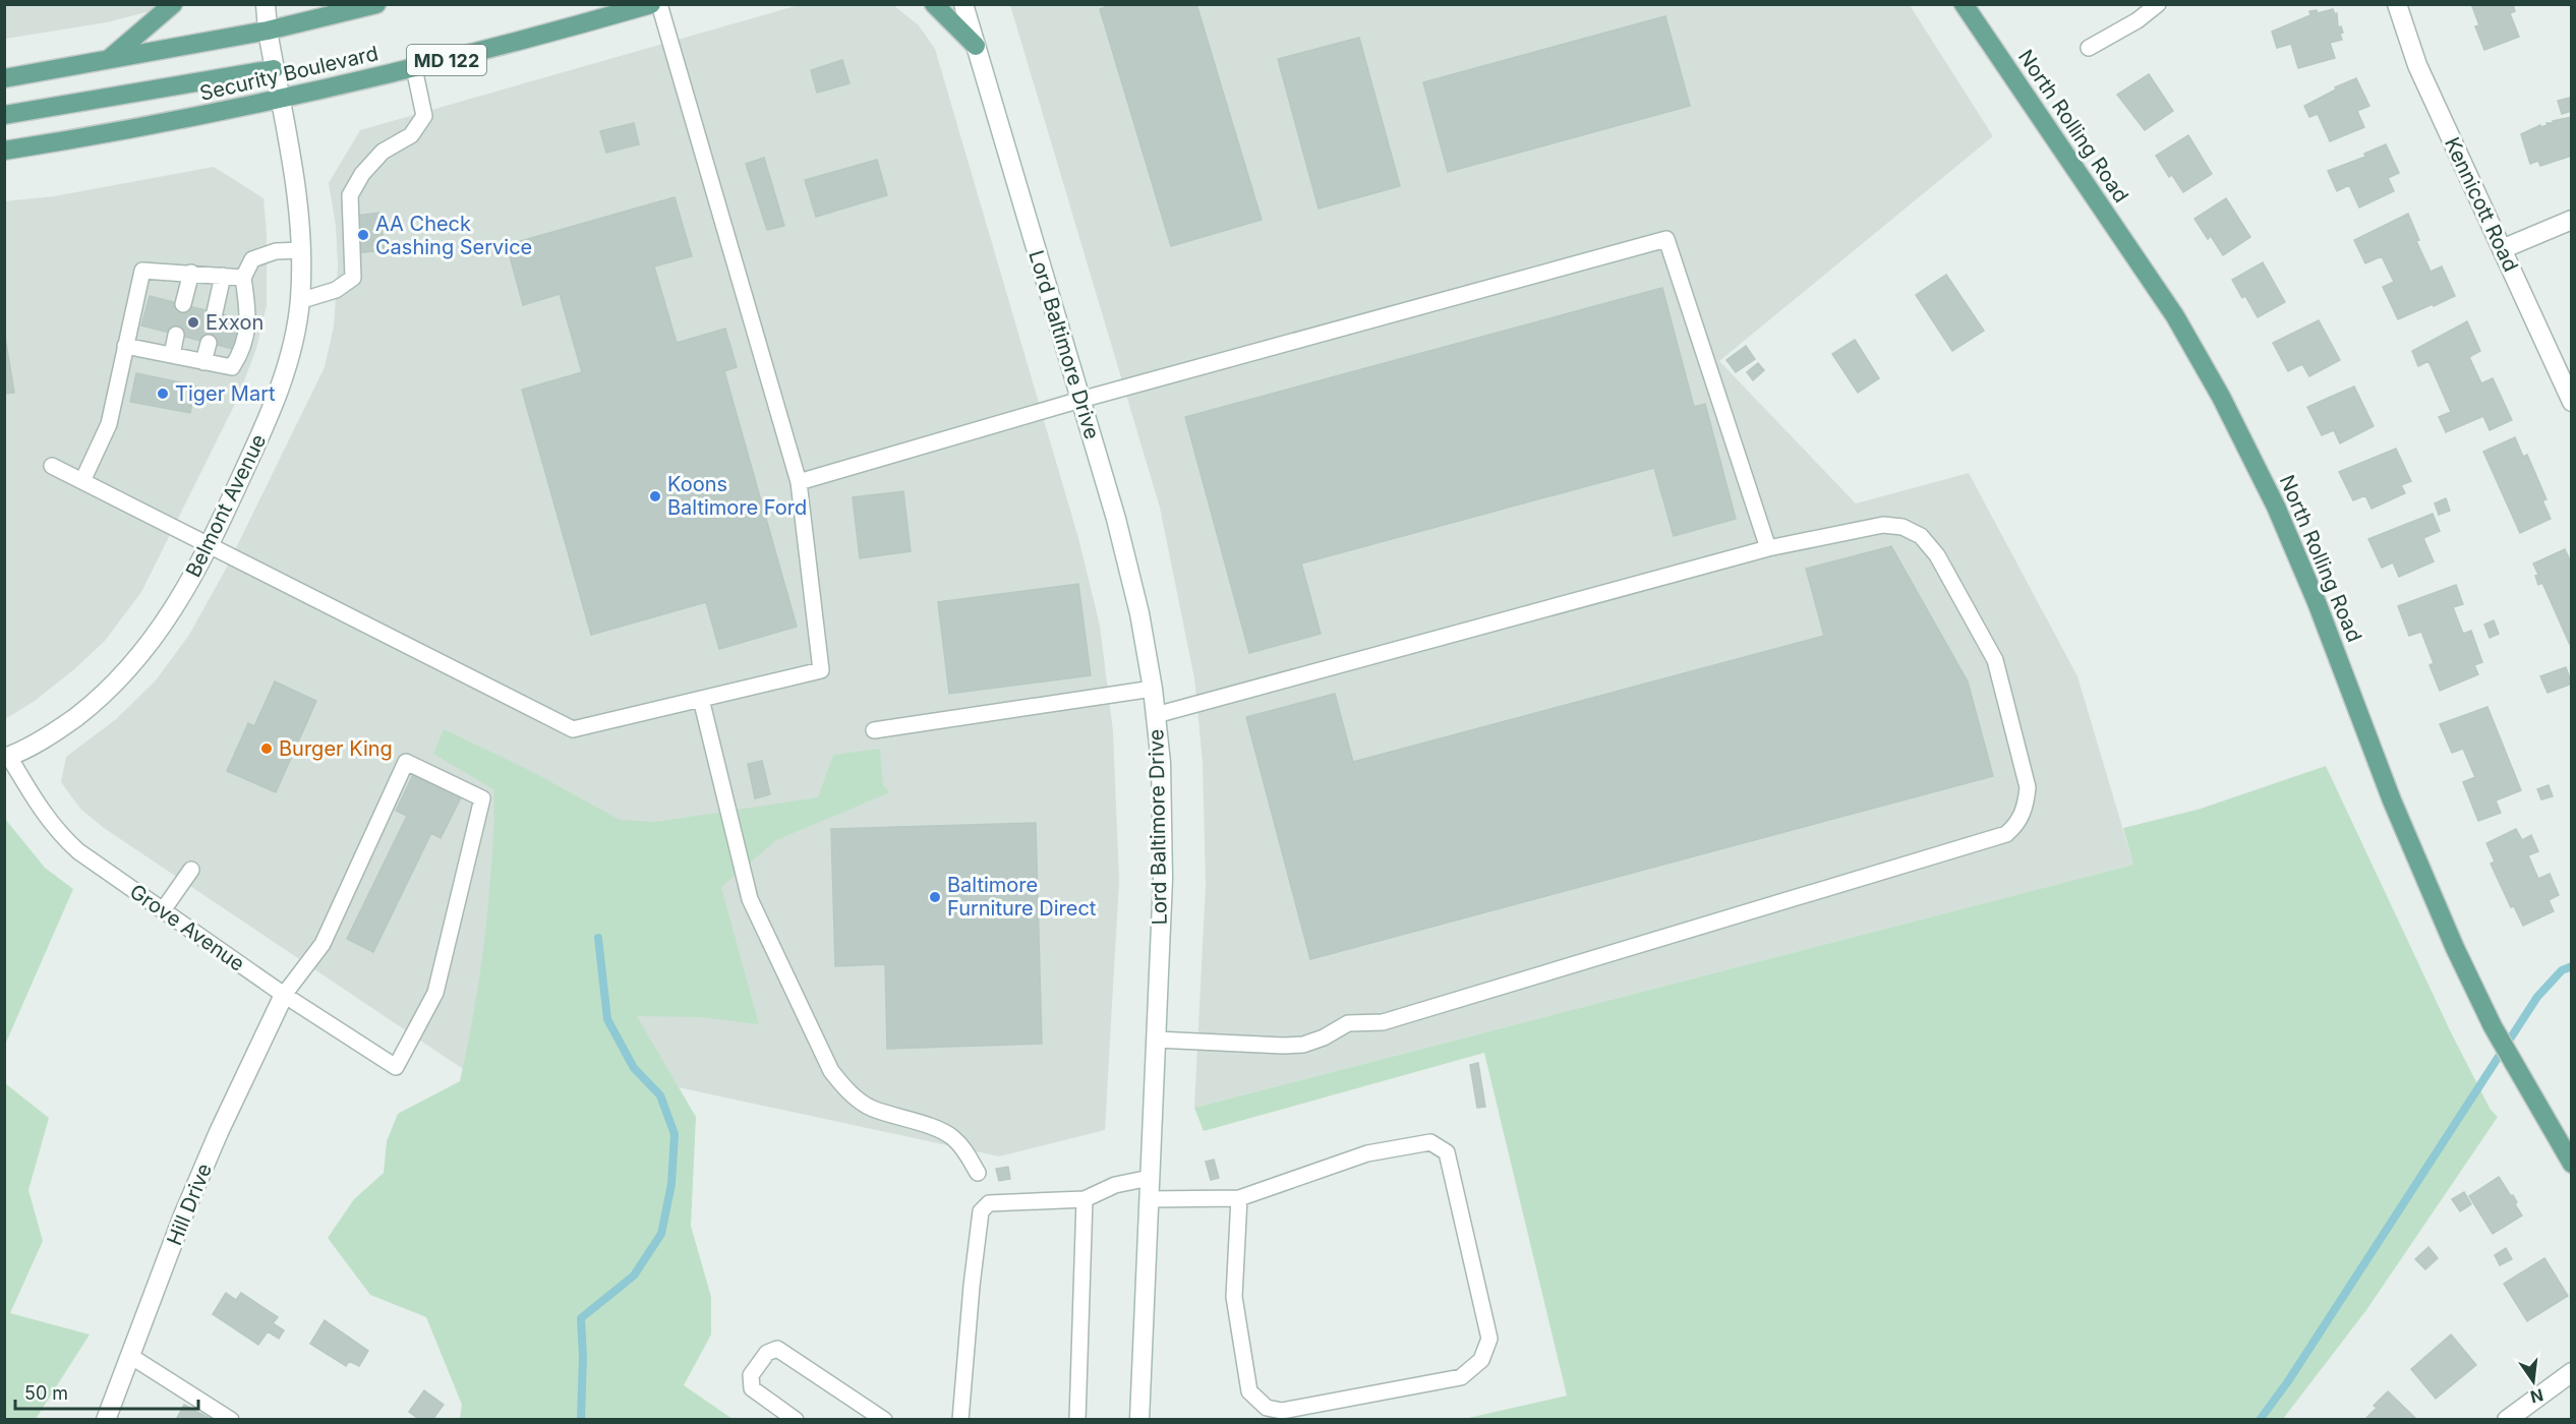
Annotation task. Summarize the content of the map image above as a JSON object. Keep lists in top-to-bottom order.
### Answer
{
  "streets": {
    "main road": ["MD 122", "Security Boulevard", "North Rolling Road"],
    "street": [
      "Kennicott Road",
      "Lord Baltimore Drive",
      "Belmont Avenue",
      "Hill Drive"
    ],
    "lane": ["Grove Avenue"]
  },
  "crossings": [
    ["Security Boulevard", "Belmont Avenue"],
    ["Belmont Avenue", "Grove Avenue"],
    ["Grove Avenue", "Hill Drive"]
  ],
  "places": [
    "AA Check Cashing Service",
    "Exxon",
    "Tiger Mart",
    "Koons Baltimore Ford",
    "Burger King",
    "Baltimore Furniture Direct"
  ],
  "scale_bar": "50 m",
  "north": "bottom"
}
